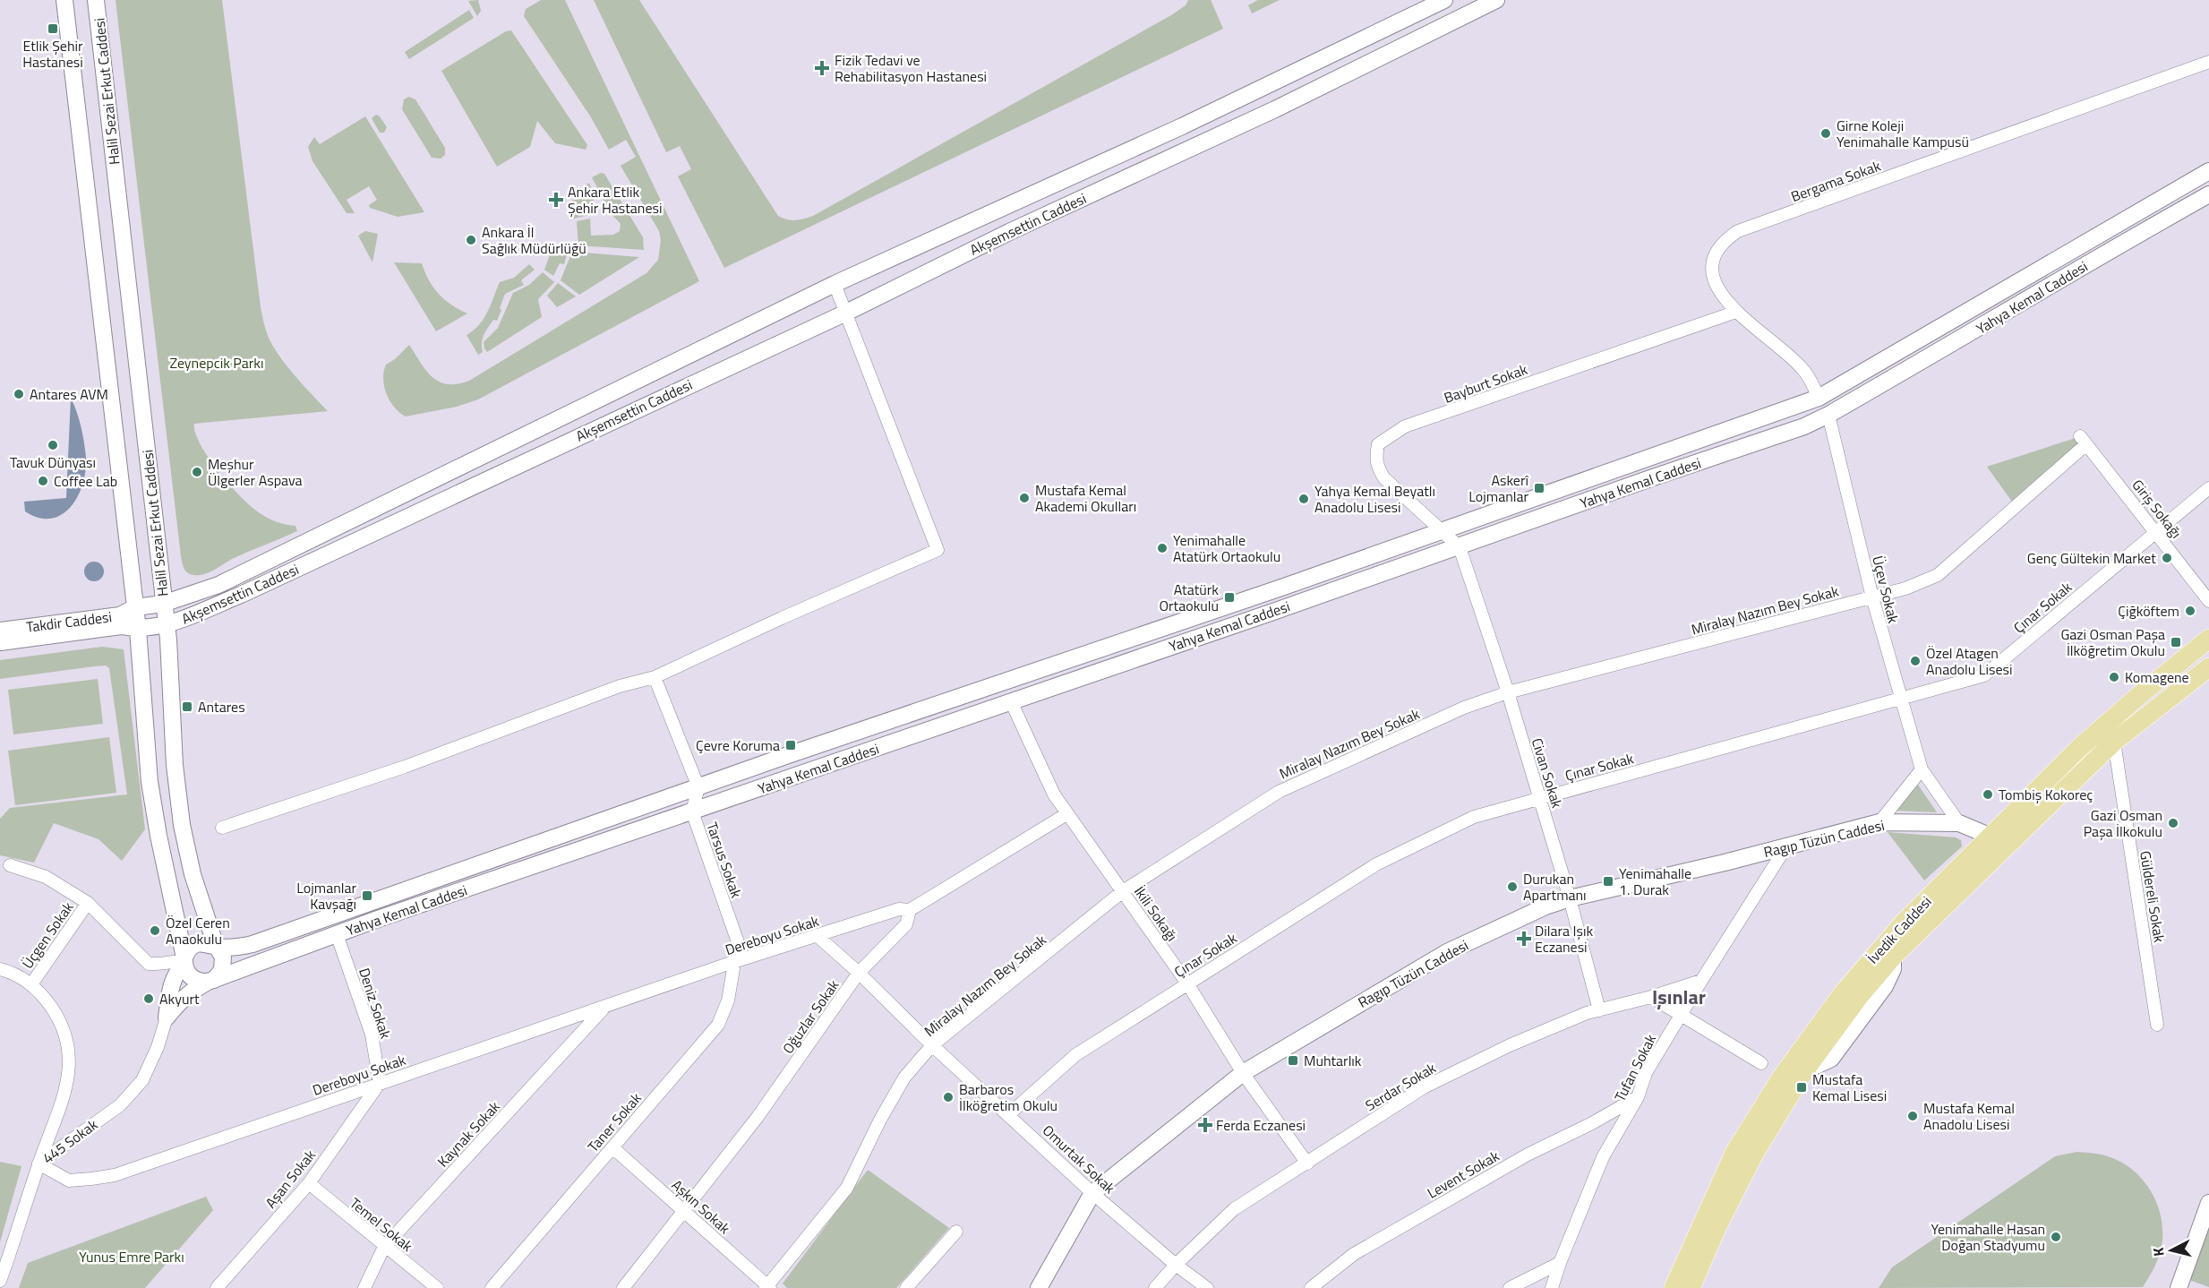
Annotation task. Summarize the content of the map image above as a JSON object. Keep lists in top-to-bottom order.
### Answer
{
  "streets": {
    "main road": [
      "Halil Sezai Erkut Caddesi",
      "Akşemsettin Caddesi",
      "Yahya Kemal Caddesi",
      "Takdir Caddesi",
      "Ragıp Tüzün Caddesi",
      "İvedik Caddesi",
      "445 Sokak"
    ],
    "street": [
      "Bergama Sokak",
      "Bayburt Sokak",
      "Giriş Sokağı",
      "Üçev Sokak",
      "Çınar Sokak",
      "Miralay Nazım Bey Sokak",
      "Civan Sokak",
      "Tarsus Sokak",
      "Güldereli Sokak",
      "İkili Sokağı",
      "Üçgen Sokak",
      "Dereboyu Sokak",
      "Deniz Sokak",
      "Oğuzlar Sokak",
      "Tufan Sokak",
      "Serdar Sokak",
      "Taner Sokak",
      "Kaynak Sokak",
      "Omurtak Sokak",
      "Levent Sokak",
      "Aşan Sokak",
      "Aşkın Sokak",
      "Temel Sokak"
    ]
  },
  "crossings": [
    ["Halil Sezai Erkut Caddesi", "Akşemsettin Caddesi"],
    ["Halil Sezai Erkut Caddesi", "Takdir Caddesi"],
    ["Bergama Sokak", "Yahya Kemal Caddesi"],
    ["Bergama Sokak", "Bayburt Sokak"],
    ["Yahya Kemal Caddesi", "Bayburt Sokak"],
    ["Yahya Kemal Caddesi", "Üçev Sokak"],
    ["Yahya Kemal Caddesi", "Civan Sokak"],
    ["Yahya Kemal Caddesi", "Tarsus Sokak"],
    ["Yahya Kemal Caddesi", "İkili Sokağı"],
    ["Yahya Kemal Caddesi", "Deniz Sokak"],
    ["Yahya Kemal Caddesi", "445 Sokak"],
    ["Bayburt Sokak", "Civan Sokak"],
    ["Giriş Sokağı", "Çınar Sokak"],
    ["Giriş Sokağı", "Miralay Nazım Bey Sokak"],
    ["Üçev Sokak", "Çınar Sokak"],
    ["Üçev Sokak", "Miralay Nazım Bey Sokak"],
    ["Üçev Sokak", "Ragıp Tüzün Caddesi"],
    ["Çınar Sokak", "Civan Sokak"],
    ["Çınar Sokak", "İkili Sokağı"],
    ["Çınar Sokak", "Omurtak Sokak"],
    ["Miralay Nazım Bey Sokak", "Civan Sokak"],
    ["Miralay Nazım Bey Sokak", "İkili Sokağı"],
    ["Miralay Nazım Bey Sokak", "Omurtak Sokak"],
    ["Miralay Nazım Bey Sokak", "Aşkın Sokak"],
    ["Civan Sokak", "Ragıp Tüzün Caddesi"],
    ["Civan Sokak", "Serdar Sokak"],
    ["Ragıp Tüzün Caddesi", "İkili Sokağı"],
    ["Ragıp Tüzün Caddesi", "İvedik Caddesi"],
    ["Ragıp Tüzün Caddesi", "Tufan Sokak"],
    ["Ragıp Tüzün Caddesi", "Omurtak Sokak"],
    ["Tarsus Sokak", "Dereboyu Sokak"],
    ["Tarsus Sokak", "Taner Sokak"],
    ["Güldereli Sokak", "İvedik Caddesi"],
    ["İkili Sokağı", "Serdar Sokak"],
    ["Dereboyu Sokak", "Deniz Sokak"],
    ["Dereboyu Sokak", "Oğuzlar Sokak"],
    ["Dereboyu Sokak", "Taner Sokak"],
    ["Dereboyu Sokak", "Kaynak Sokak"],
    ["Dereboyu Sokak", "445 Sokak"],
    ["Dereboyu Sokak", "Omurtak Sokak"],
    ["Dereboyu Sokak", "Aşan Sokak"],
    ["Deniz Sokak", "Aşan Sokak"],
    ["Oğuzlar Sokak", "Omurtak Sokak"],
    ["Oğuzlar Sokak", "Aşkın Sokak"],
    ["Tufan Sokak", "Serdar Sokak"],
    ["Tufan Sokak", "Levent Sokak"],
    ["Serdar Sokak", "Omurtak Sokak"],
    ["Taner Sokak", "Aşkın Sokak"],
    ["Kaynak Sokak", "Temel Sokak"],
    ["Aşan Sokak", "Temel Sokak"]
  ],
  "districts": ["Işınlar"],
  "parks": ["Zeynepcik Parkı", "Yunus Emre Parkı"],
  "places": {
    "transit": [
      "Etlik Şehir Hastanesi",
      "Askerî Lojmanlar",
      "Atatürk Ortaokulu",
      "Gazi Osman Paşa İlköğretim Okulu",
      "Antares",
      "Çevre Koruma",
      "Yenimahalle 1. Durak",
      "Lojmanlar Kavşağı",
      "Muhtarlık",
      "Mustafa Kemal Lisesi"
    ],
    "health": [
      "Fizik Tedavi ve Rehabilitasyon Hastanesi",
      "Ankara Etlik Şehir Hastanesi",
      "Dilara Işık Eczanesi",
      "Ferda Eczanesi"
    ],
    "other": [
      "Girne Koleji Yenimahalle Kampusü",
      "Ankara İl Sağlık Müdürlüğü",
      "Antares AVM",
      "Tavuk Dünyası",
      "Meşhur Ülgerler Aspava",
      "Coffee Lab",
      "Mustafa Kemal Akademi Okulları",
      "Yahya Kemal Beyatlı Anadolu Lisesi",
      "Yenimahalle Atatürk Ortaokulu",
      "Genç Gültekin Market",
      "Çiğköftem",
      "Özel Atagen Anadolu Lisesi",
      "Komagene",
      "Tombiş Kokoreç",
      "Gazi Osman Paşa İlkokulu",
      "Durukan Apartmanı",
      "Özel Ceren Anaokulu",
      "Akyurt",
      "Barbaros İlköğretim Okulu",
      "Mustafa Kemal Anadolu Lisesi",
      "Yenimahalle Hasan Doğan Stadyumu"
    ]
  },
  "north": "left"
}
